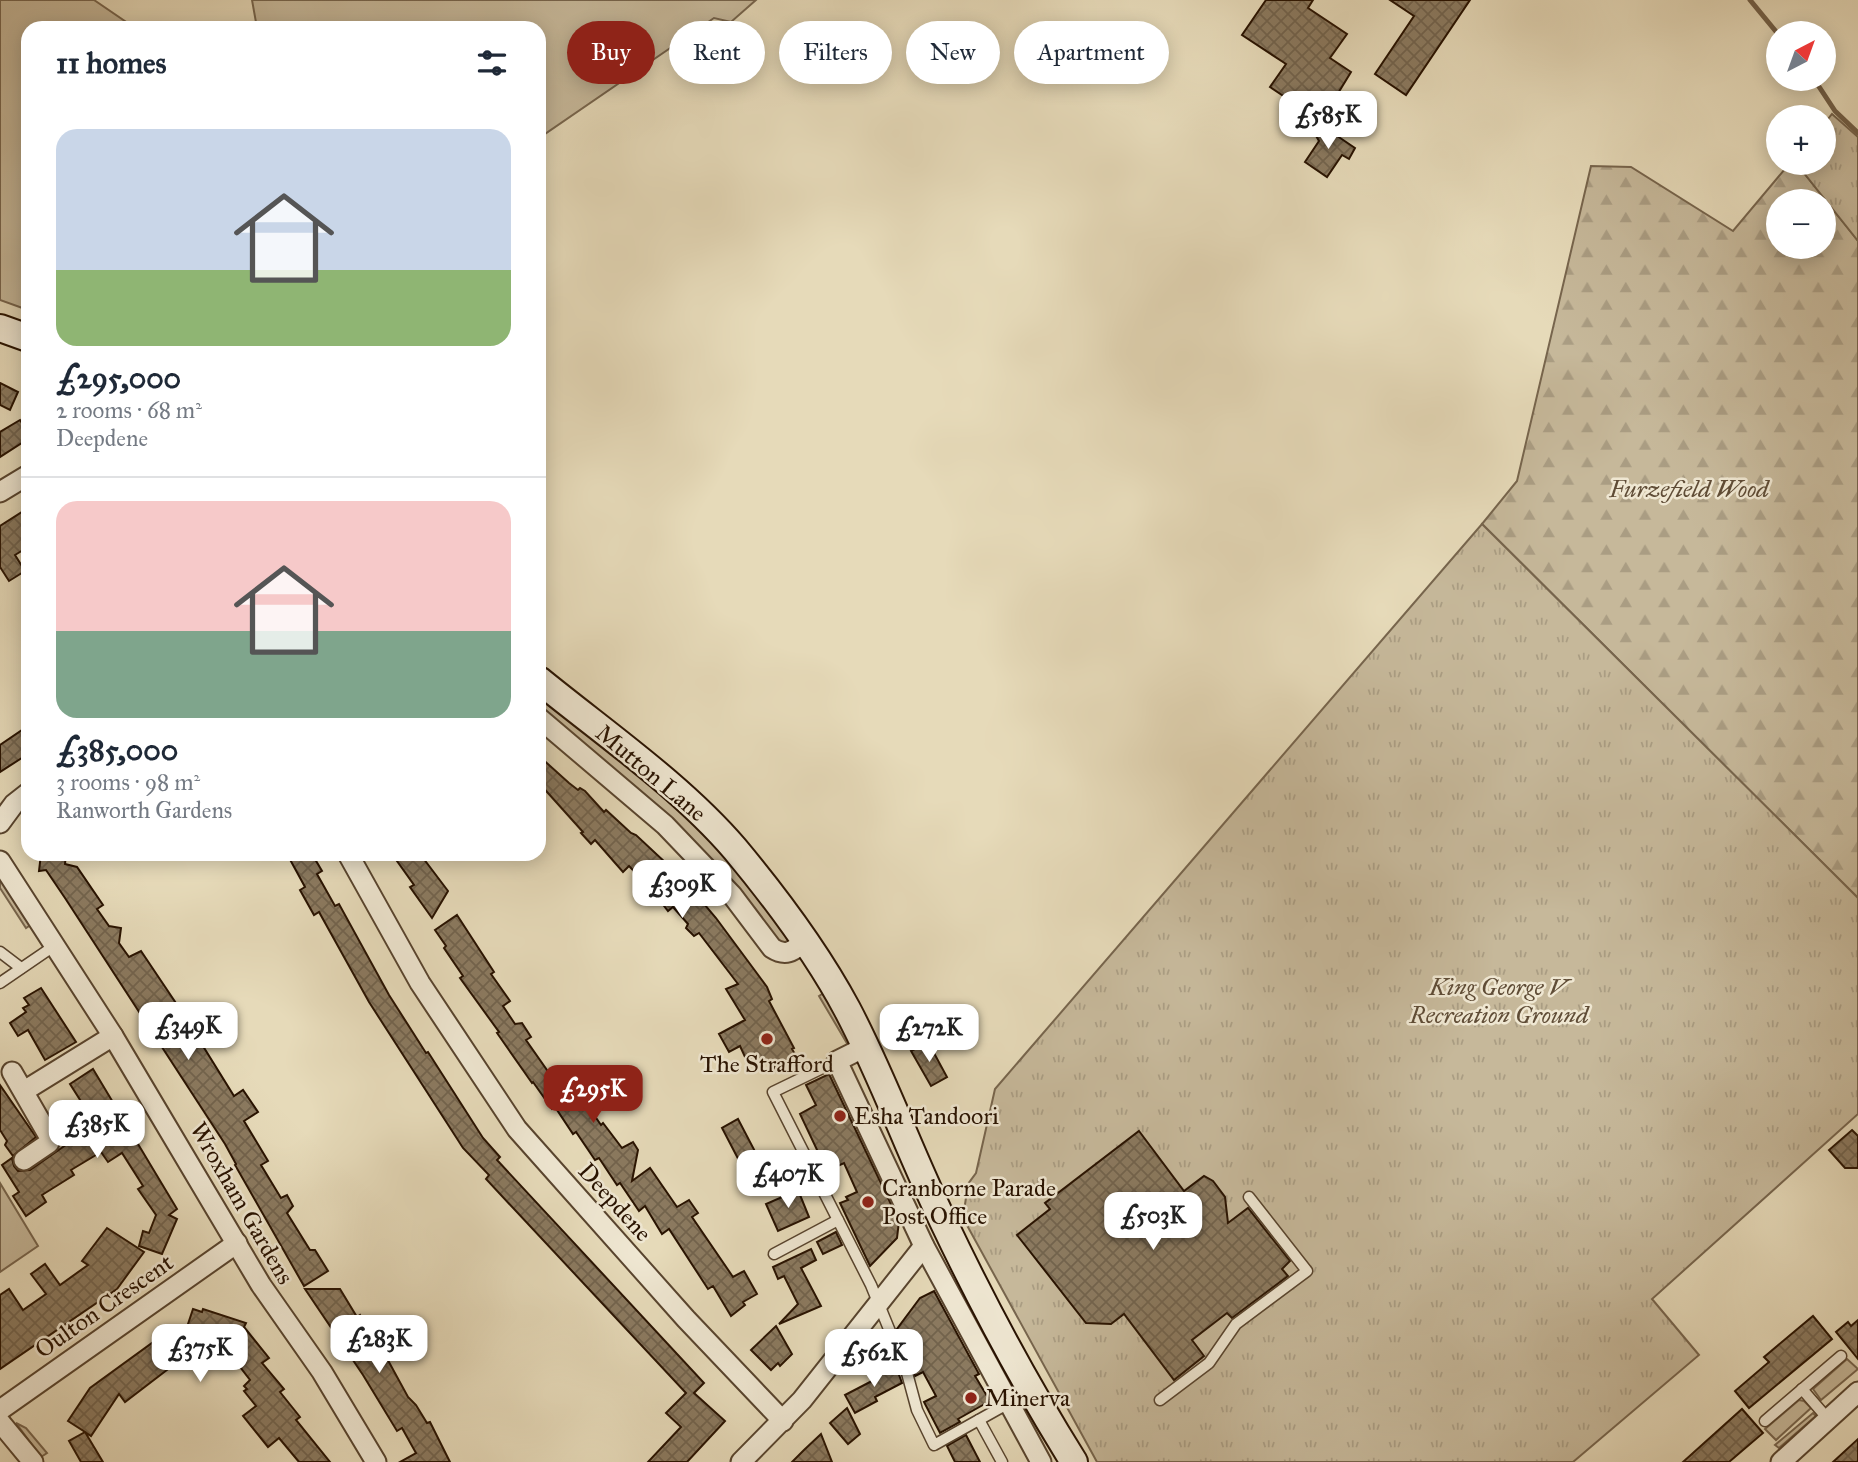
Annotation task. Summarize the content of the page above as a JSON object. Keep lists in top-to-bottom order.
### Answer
{
  "streets": {
    "main road": ["Mutton Lane"],
    "street": ["Deepdene", "Wroxham Gardens", "Oulton Crescent"]
  },
  "crossings": [
    ["Wroxham Gardens", "Oulton Crescent"]
  ],
  "parks": ["Furzefield Wood", "King George V Recreation Ground"],
  "places": [
    "The Strafford",
    "Esha Tandoori",
    "Cranborne Parade Post Office",
    "Minerva"
  ],
  "north": "top right",
  "page": {
    "map_buttons": ["+", "−"],
    "chip": [
      "Buy",
      "Rent",
      "Filters",
      "New",
      "Apartment"
    ],
    "heading": "11 homes",
    "price": [
      "£585K",
      "£309K",
      "£349K",
      "£272K",
      "£295K",
      "£385K",
      "£407K",
      "£503K",
      "£283K",
      "£375K",
      "£562K"
    ],
    "list": [
      {
        "name": "£295,000",
        "note": "2 rooms · 68 m² · Deepdene"
      },
      {
        "name": "£385,000",
        "note": "3 rooms · 98 m² · Ranworth Gardens"
      }
    ]
  }
}
